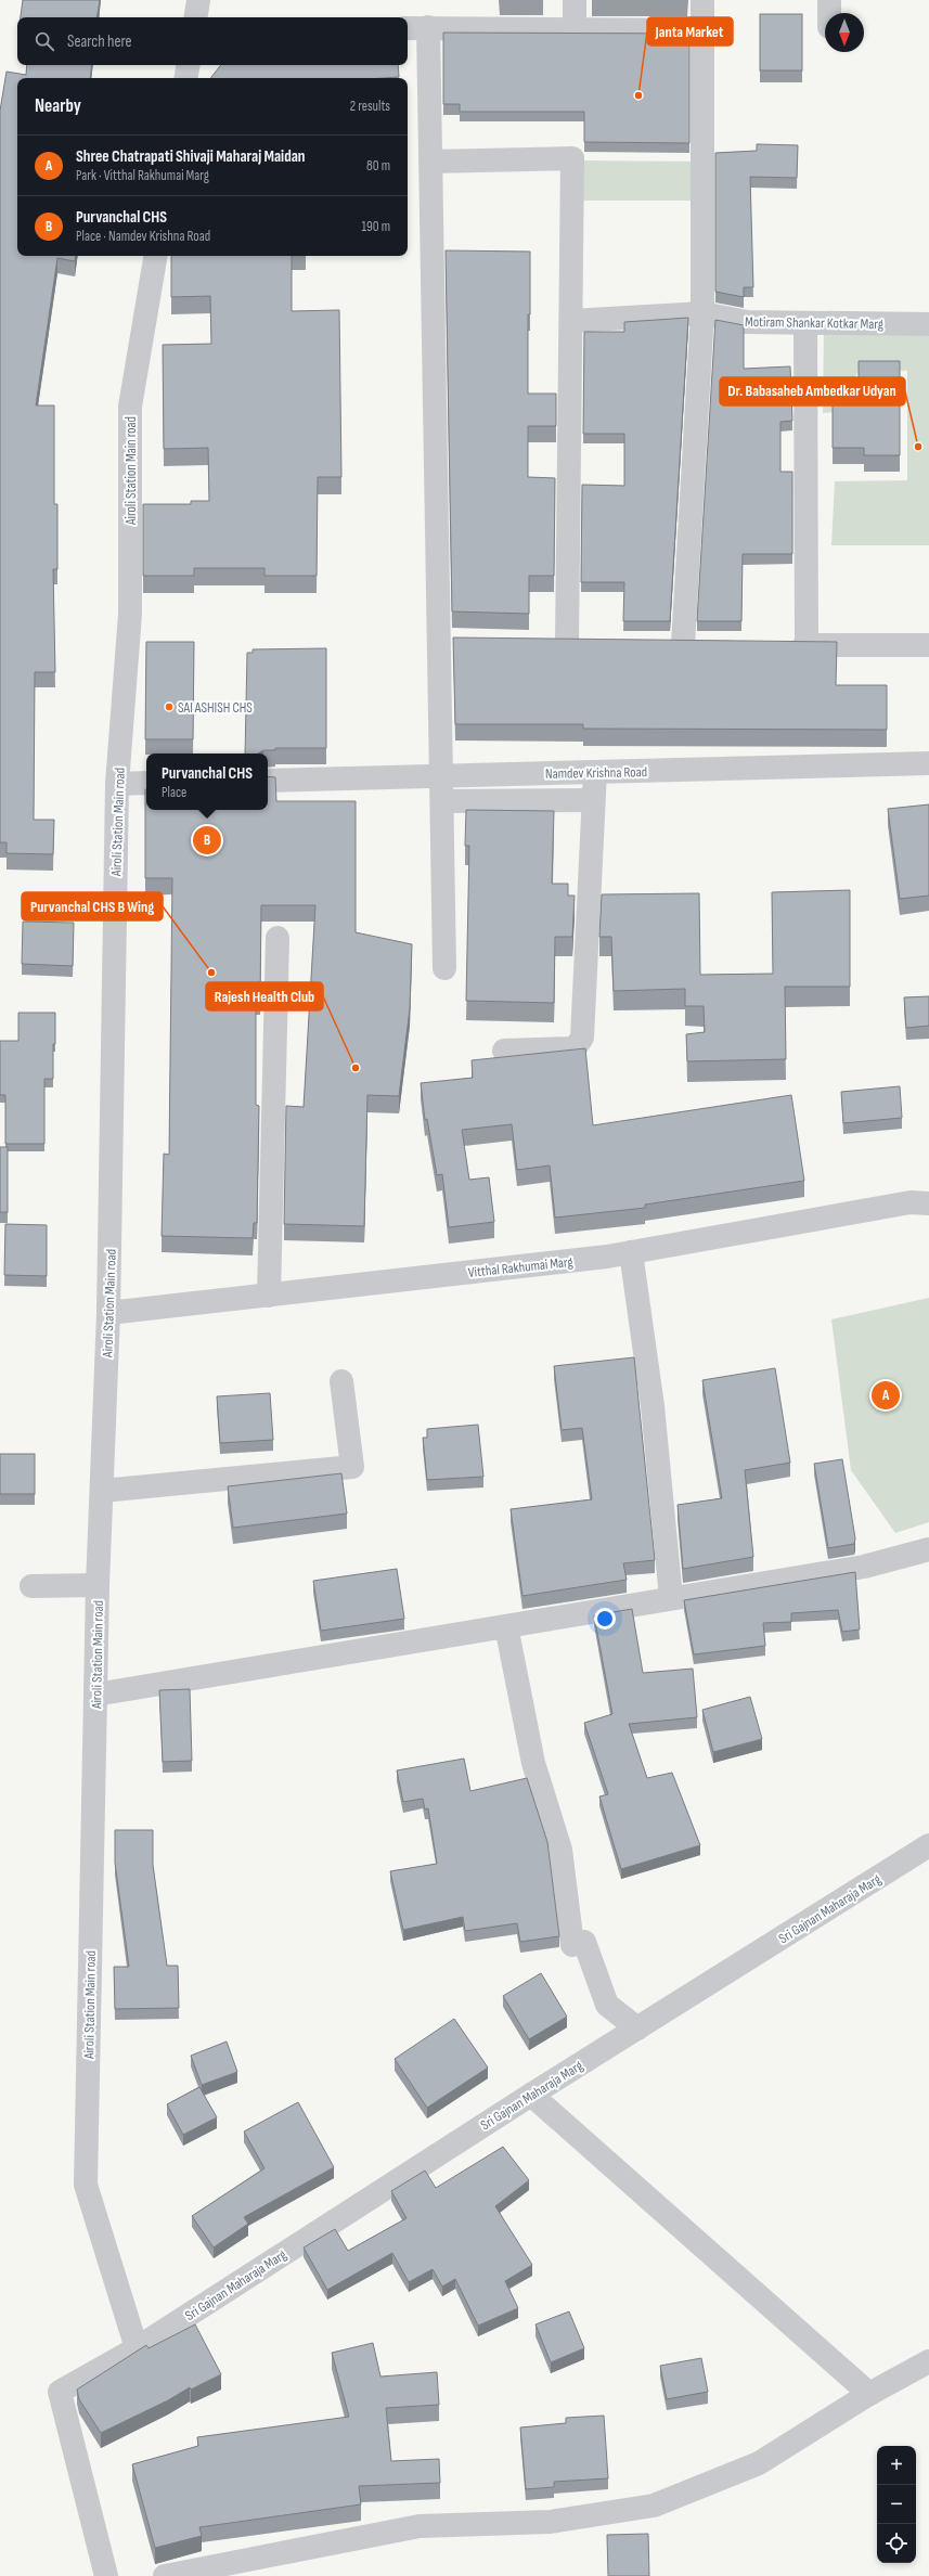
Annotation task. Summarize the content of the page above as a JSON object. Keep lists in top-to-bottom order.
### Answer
{
  "streets": {
    "street": [
      "Motiram Shankar Kotkar Marg",
      "Airoli Station Main road",
      "Namdev Krishna Road",
      "Vitthal Rakhumai Marg",
      "Sri Gajnan Maharaja Marg"
    ]
  },
  "crossings": [
    ["Airoli Station Main road", "Vitthal Rakhumai Marg"],
    ["Airoli Station Main road", "Sri Gajnan Maharaja Marg"]
  ],
  "places": [
    "Janta Market",
    "Dr. Babasaheb Ambedkar Udyan",
    "SAI ASHISH CHS",
    "Purvanchal CHS B Wing",
    "Rajesh Health Club"
  ],
  "north": "bottom",
  "page": {
    "search": "Search here",
    "heading": ["Nearby", "2 results"],
    "list": [
      {
        "mark": "A",
        "name": "Shree Chatrapati Shivaji Maharaj Maidan",
        "note": "Park · Vitthal Rakhumai Marg",
        "value": "80 m"
      },
      {
        "mark": "B",
        "name": "Purvanchal CHS",
        "note": "Place · Namdev Krishna Road",
        "value": "190 m"
      }
    ],
    "popup": ["Purvanchal CHS", "Place"],
    "pins": ["B", "A"],
    "map_buttons": ["+", "−"]
  }
}
